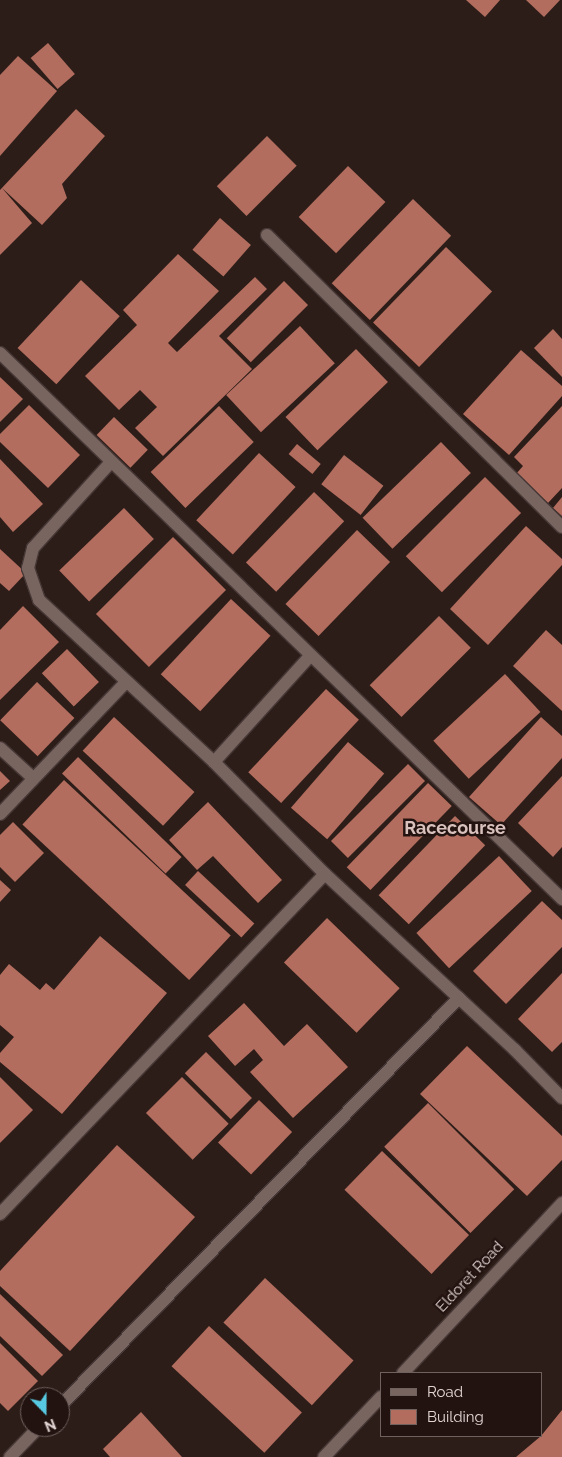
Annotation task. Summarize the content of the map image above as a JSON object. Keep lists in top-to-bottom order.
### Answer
{
  "streets": {
    "street": ["Eldoret Road"]
  },
  "districts": ["Racecourse"],
  "legend": ["Road", "Building"],
  "north": "bottom"
}
